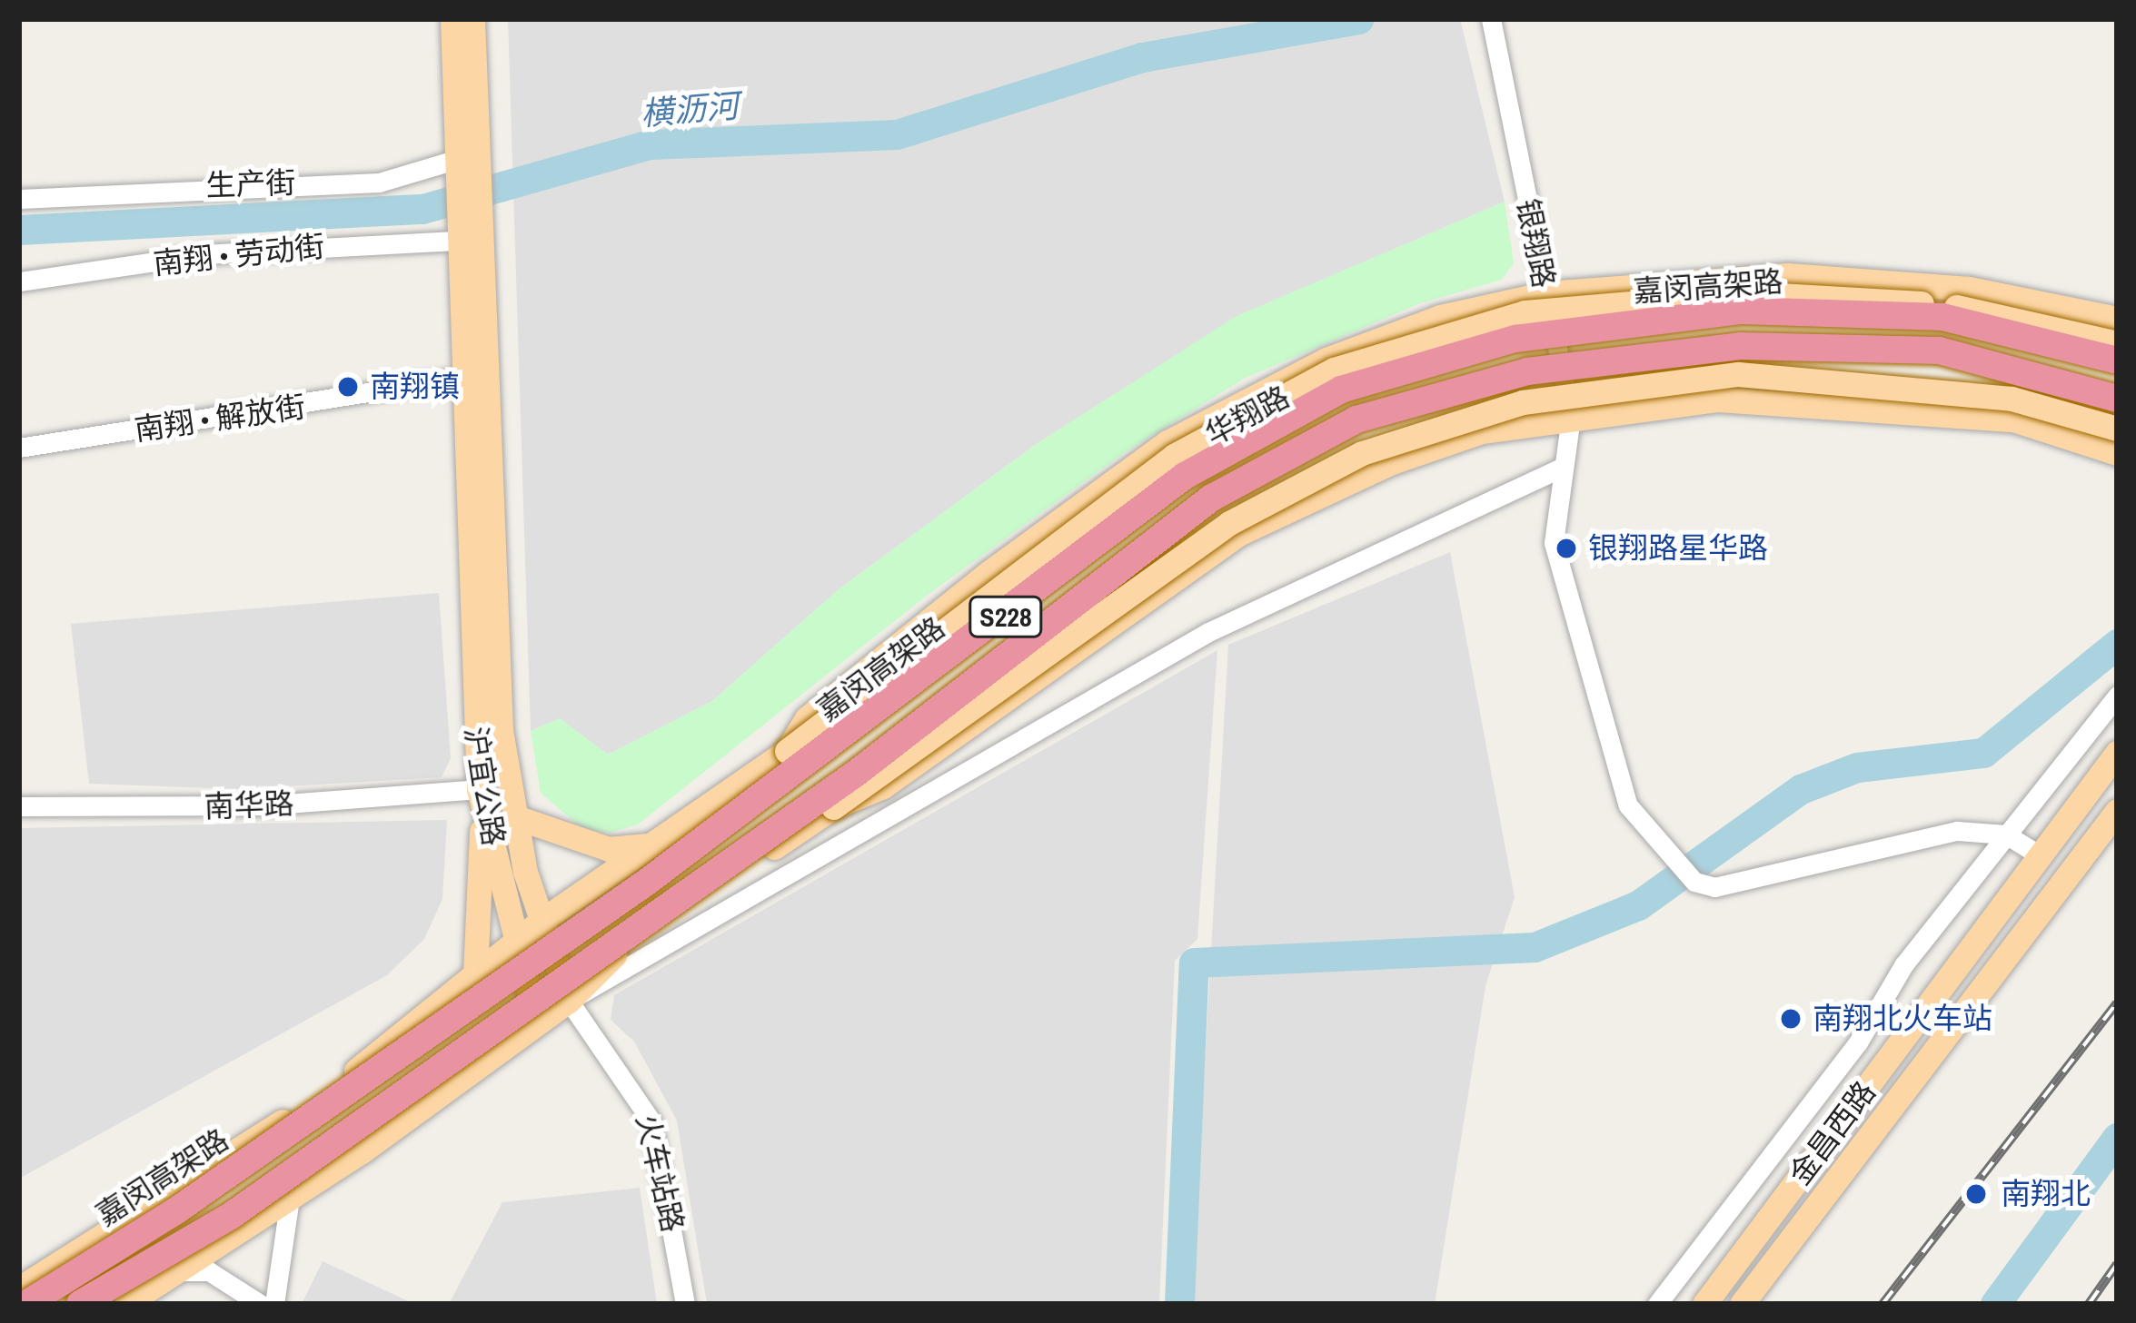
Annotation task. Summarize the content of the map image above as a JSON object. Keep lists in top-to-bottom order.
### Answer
{
  "streets": {
    "highway": ["嘉闵高架路", "S228"],
    "main road": ["华翔路", "沪宜公路", "金昌西路"],
    "street": [
      "生产街",
      "银翔路",
      "南翔 • 劳动街",
      "南翔 • 解放街",
      "南华路",
      "火车站路"
    ]
  },
  "crossings": [
    ["生产街", "沪宜公路"],
    ["南翔 • 劳动街", "沪宜公路"],
    ["华翔路", "沪宜公路"],
    ["南翔 • 解放街", "沪宜公路"],
    ["沪宜公路", "南华路"],
    ["沪宜公路", "火车站路"]
  ],
  "water": ["横沥河"],
  "places": [
    "南翔镇",
    "银翔路星华路",
    "南翔北火车站",
    "南翔北"
  ]
}
